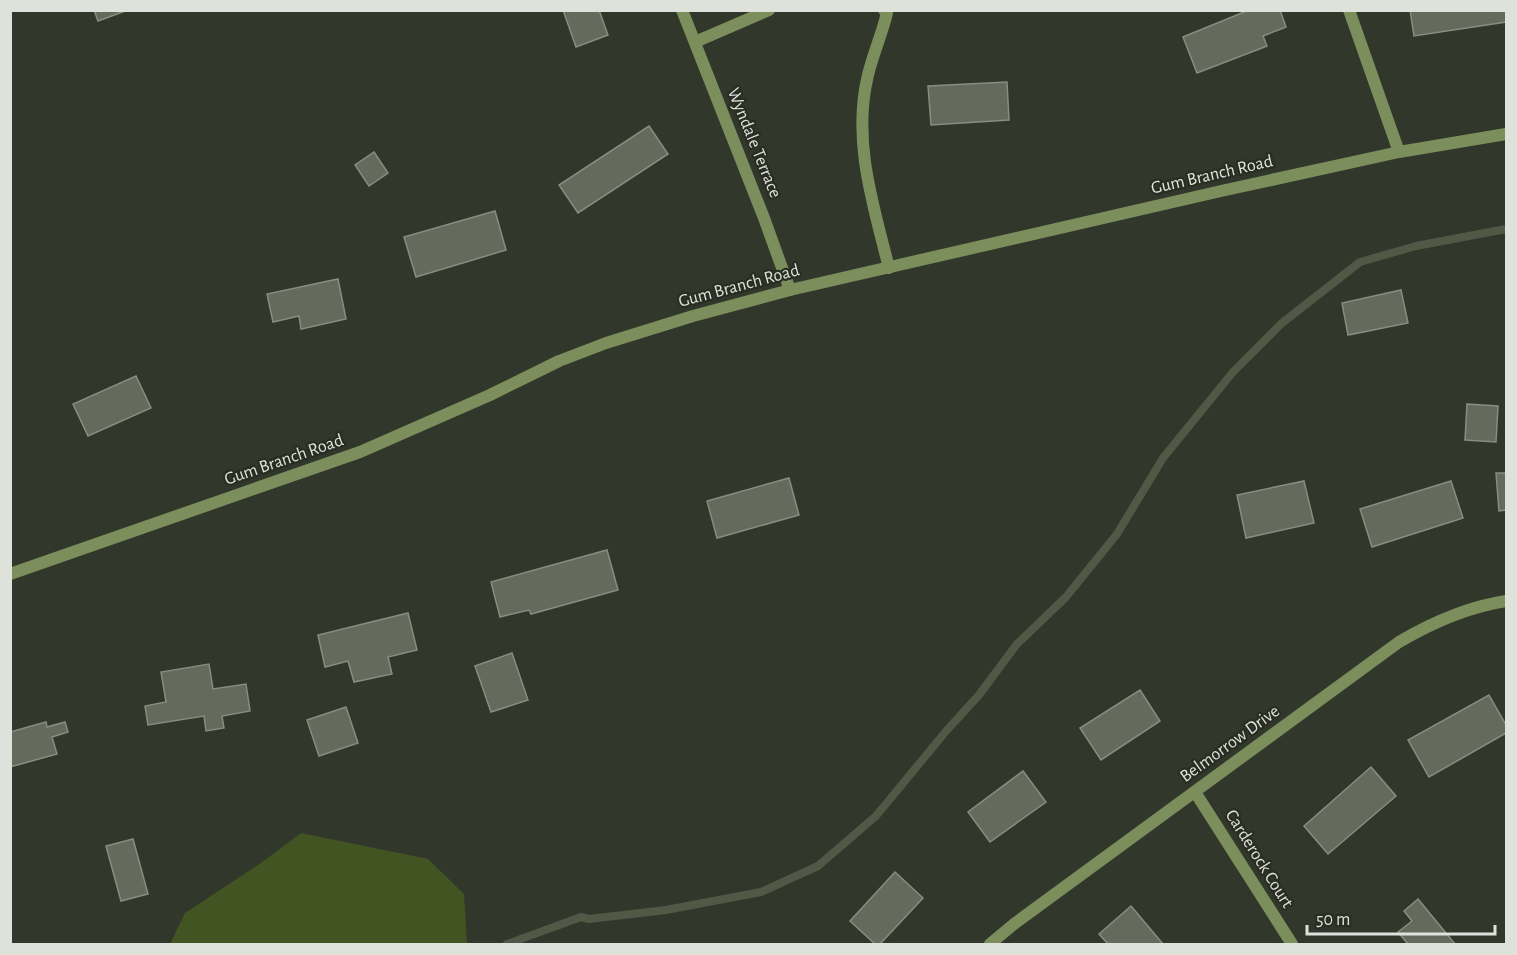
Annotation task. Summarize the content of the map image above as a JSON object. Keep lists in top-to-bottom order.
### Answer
{
  "streets": {
    "street": [
      "Wyndale Terrace",
      "Gum Branch Road",
      "Belmorrow Drive",
      "Carderock Court"
    ]
  },
  "crossings": [
    ["Wyndale Terrace", "Gum Branch Road"],
    ["Belmorrow Drive", "Carderock Court"]
  ],
  "scale_bar": "50 m"
}
